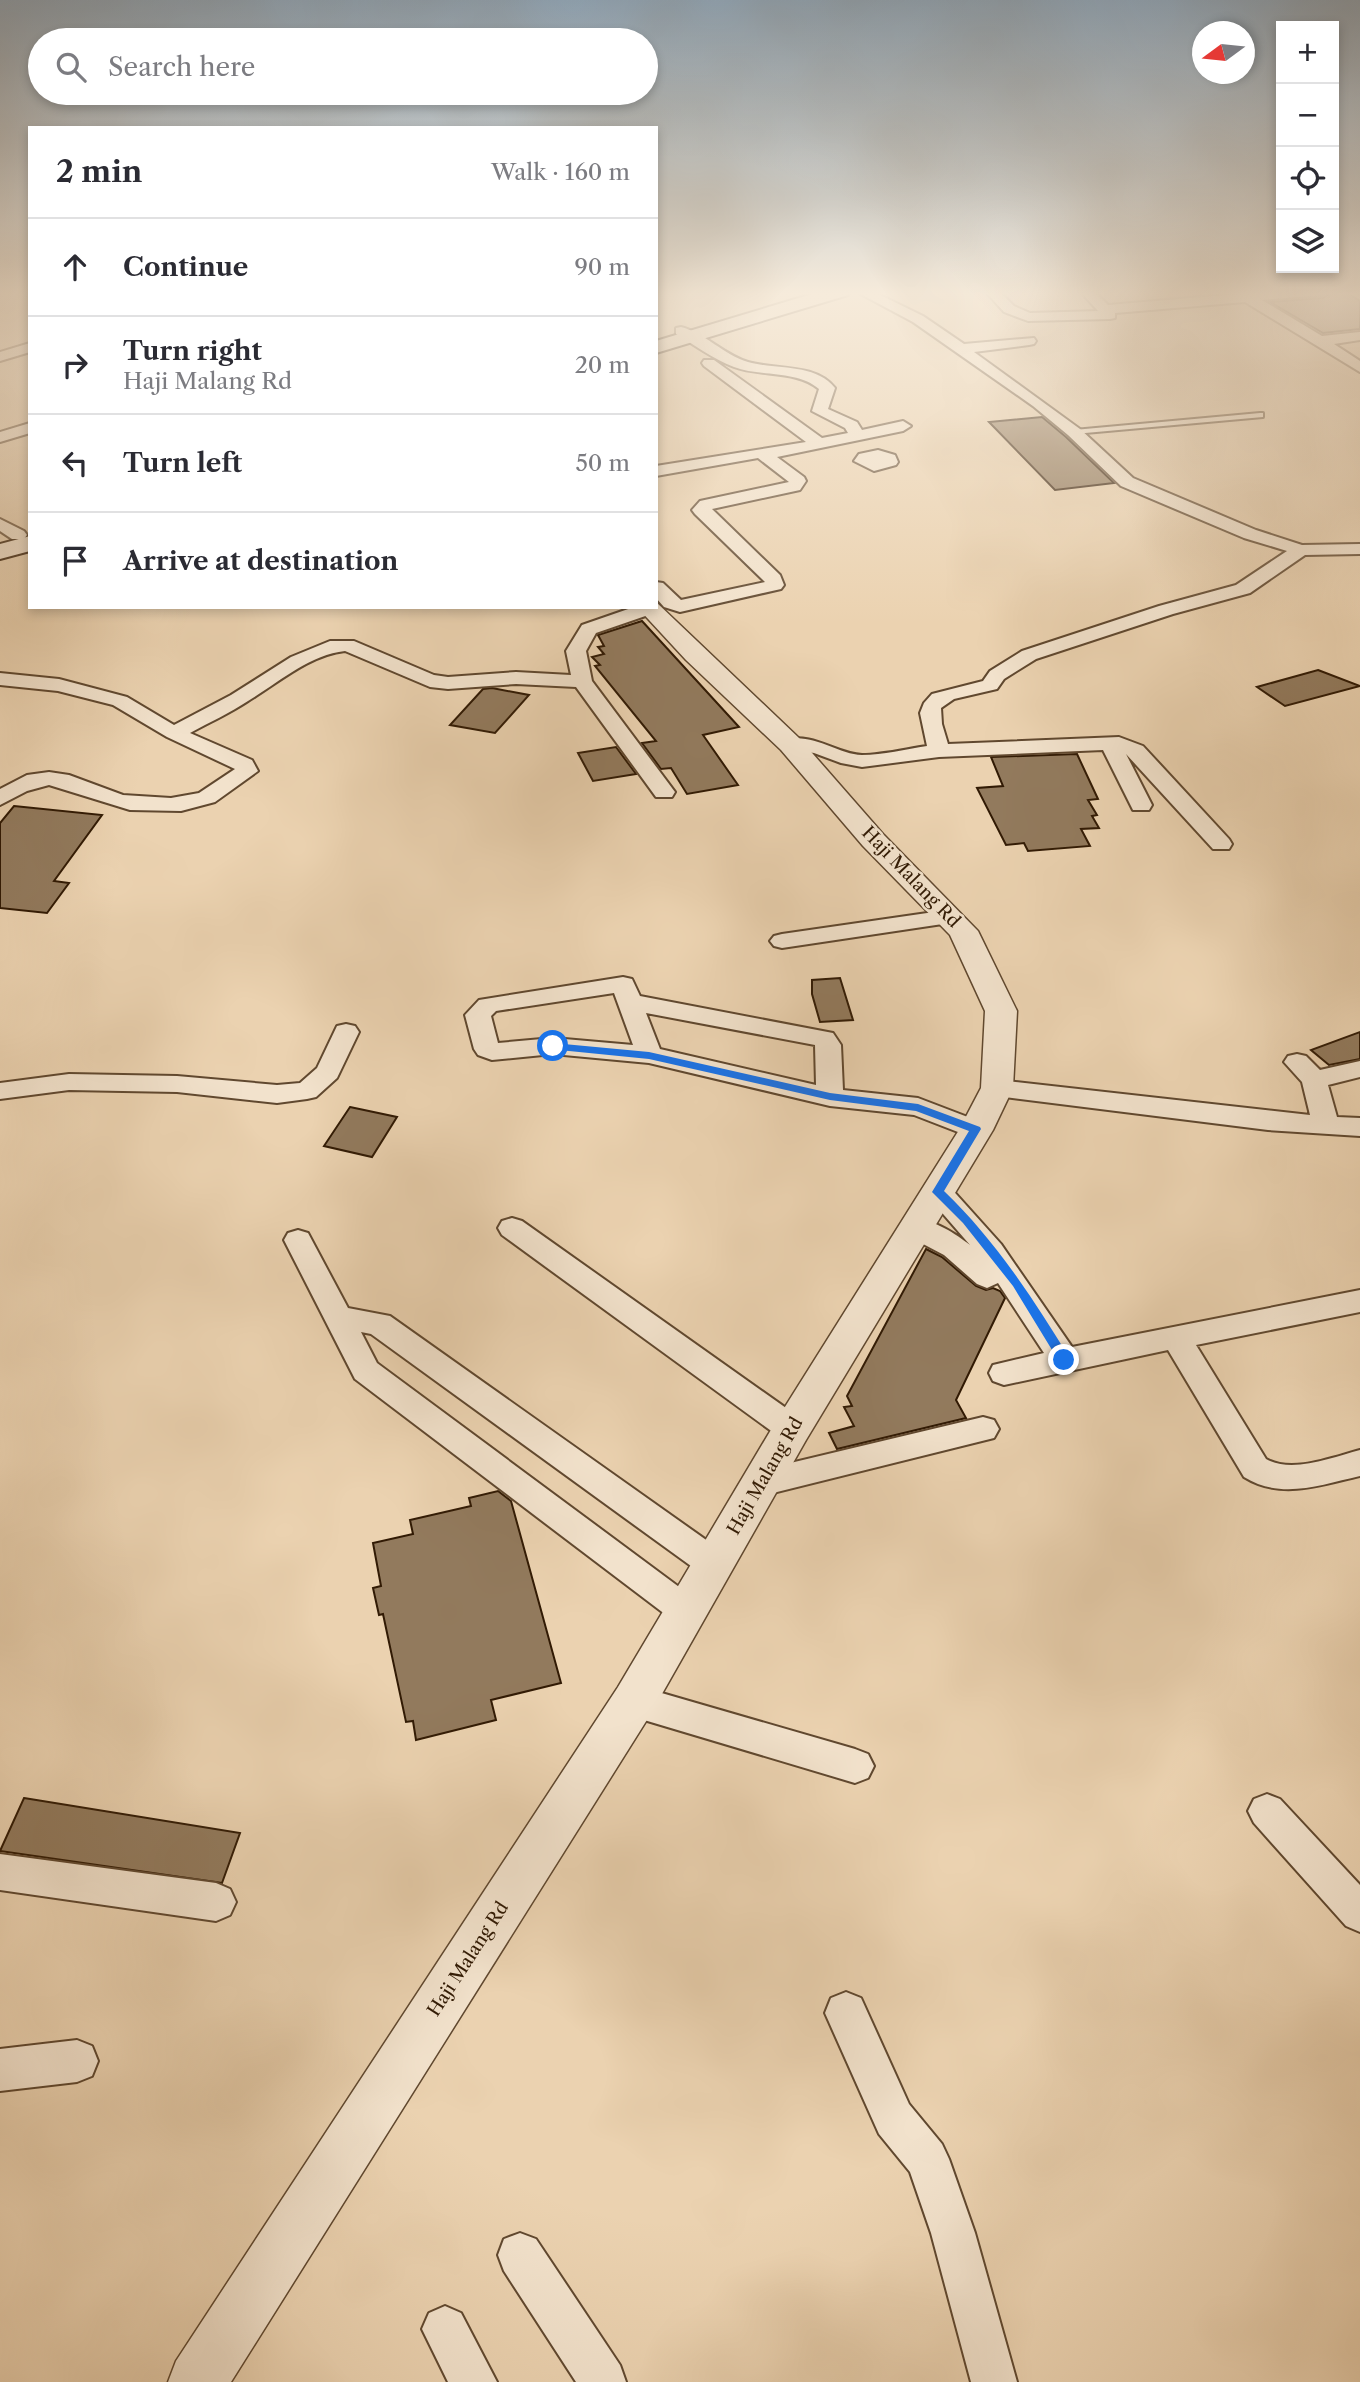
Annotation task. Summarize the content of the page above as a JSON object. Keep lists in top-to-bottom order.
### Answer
{
  "streets": {
    "street": ["Haji Malang Rd"]
  },
  "north": "left",
  "page": {
    "map_buttons": ["+", "−"],
    "search": "Search here",
    "heading": ["2 min", "Walk · 160 m"],
    "list": [
      ["Continue", "90 m"],
      ["Turn right", "Haji Malang Rd", "20 m"],
      ["Turn left", "50 m"],
      "Arrive at destination"
    ]
  }
}
